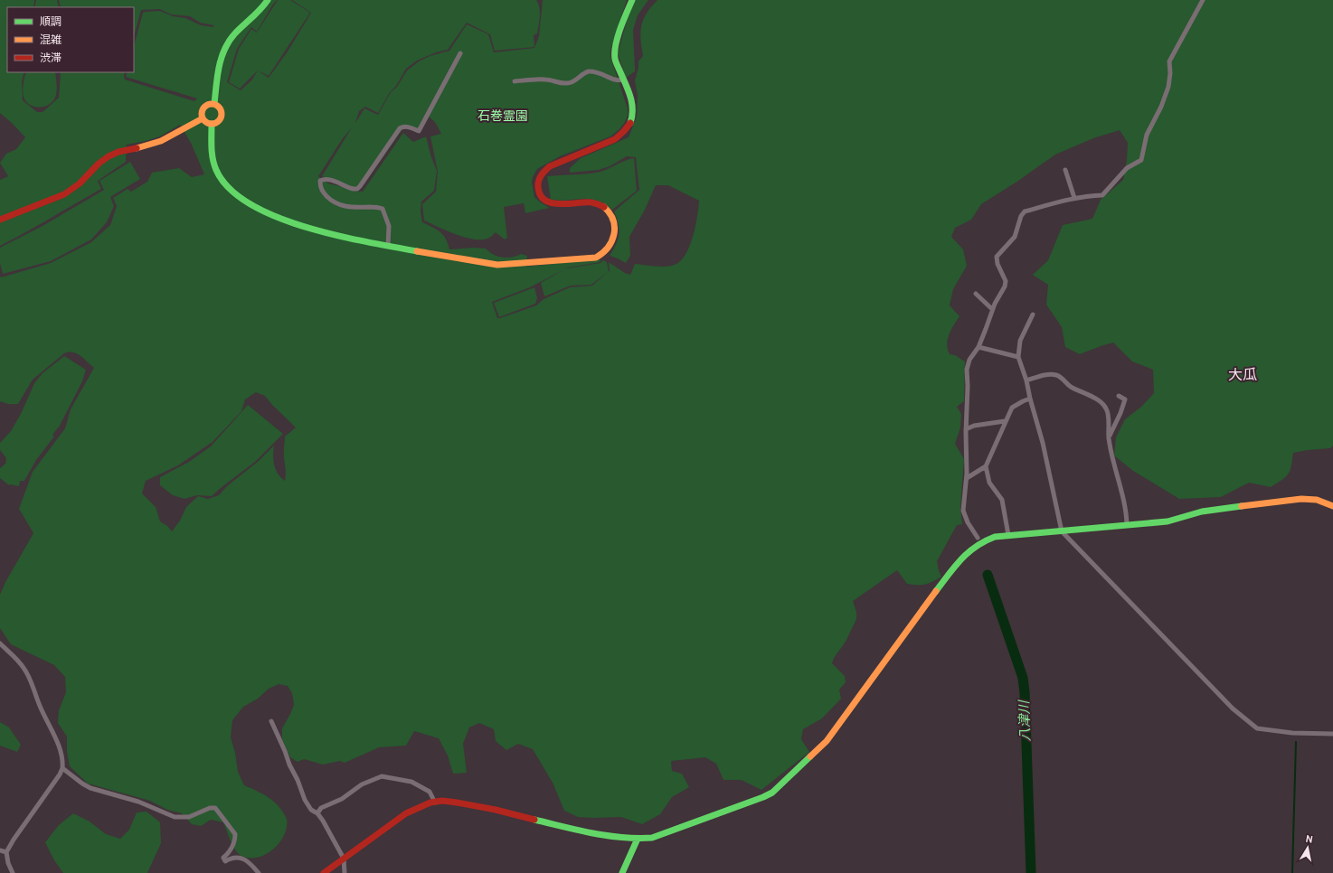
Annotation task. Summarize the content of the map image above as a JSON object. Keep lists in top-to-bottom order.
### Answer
{
  "districts": ["大瓜"],
  "water": ["八津川"],
  "parks": ["石巻霊園"],
  "legend": ["順調", "混雑", "渋滞"],
  "north": "top"
}
